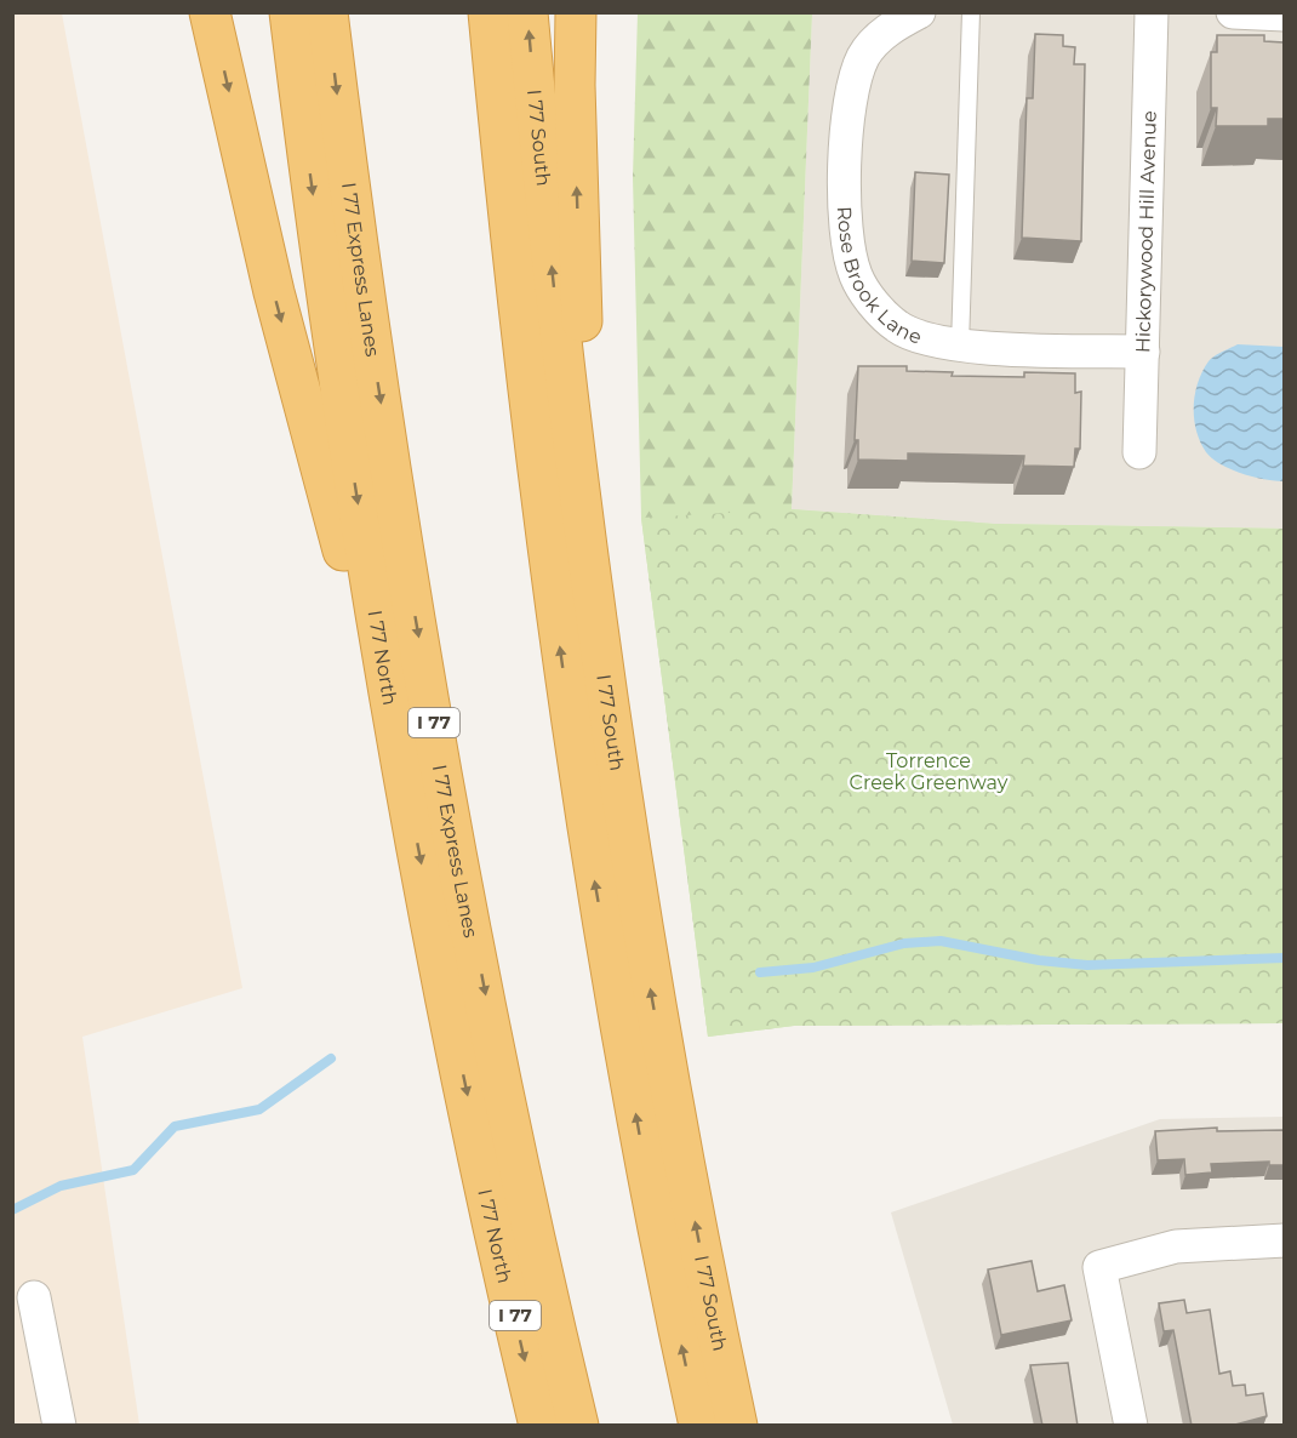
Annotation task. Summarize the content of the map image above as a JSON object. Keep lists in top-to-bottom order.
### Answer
{
  "streets": {
    "highway": [
      "I 77 South",
      "I 77 Express Lanes",
      "I 77 North",
      "I 77"
    ],
    "street": ["Hickorywood Hill Avenue", "Rose Brook Lane"]
  },
  "crossings": [
    ["Hickorywood Hill Avenue", "Rose Brook Lane"]
  ],
  "parks": ["Torrence Creek Greenway"]
}
